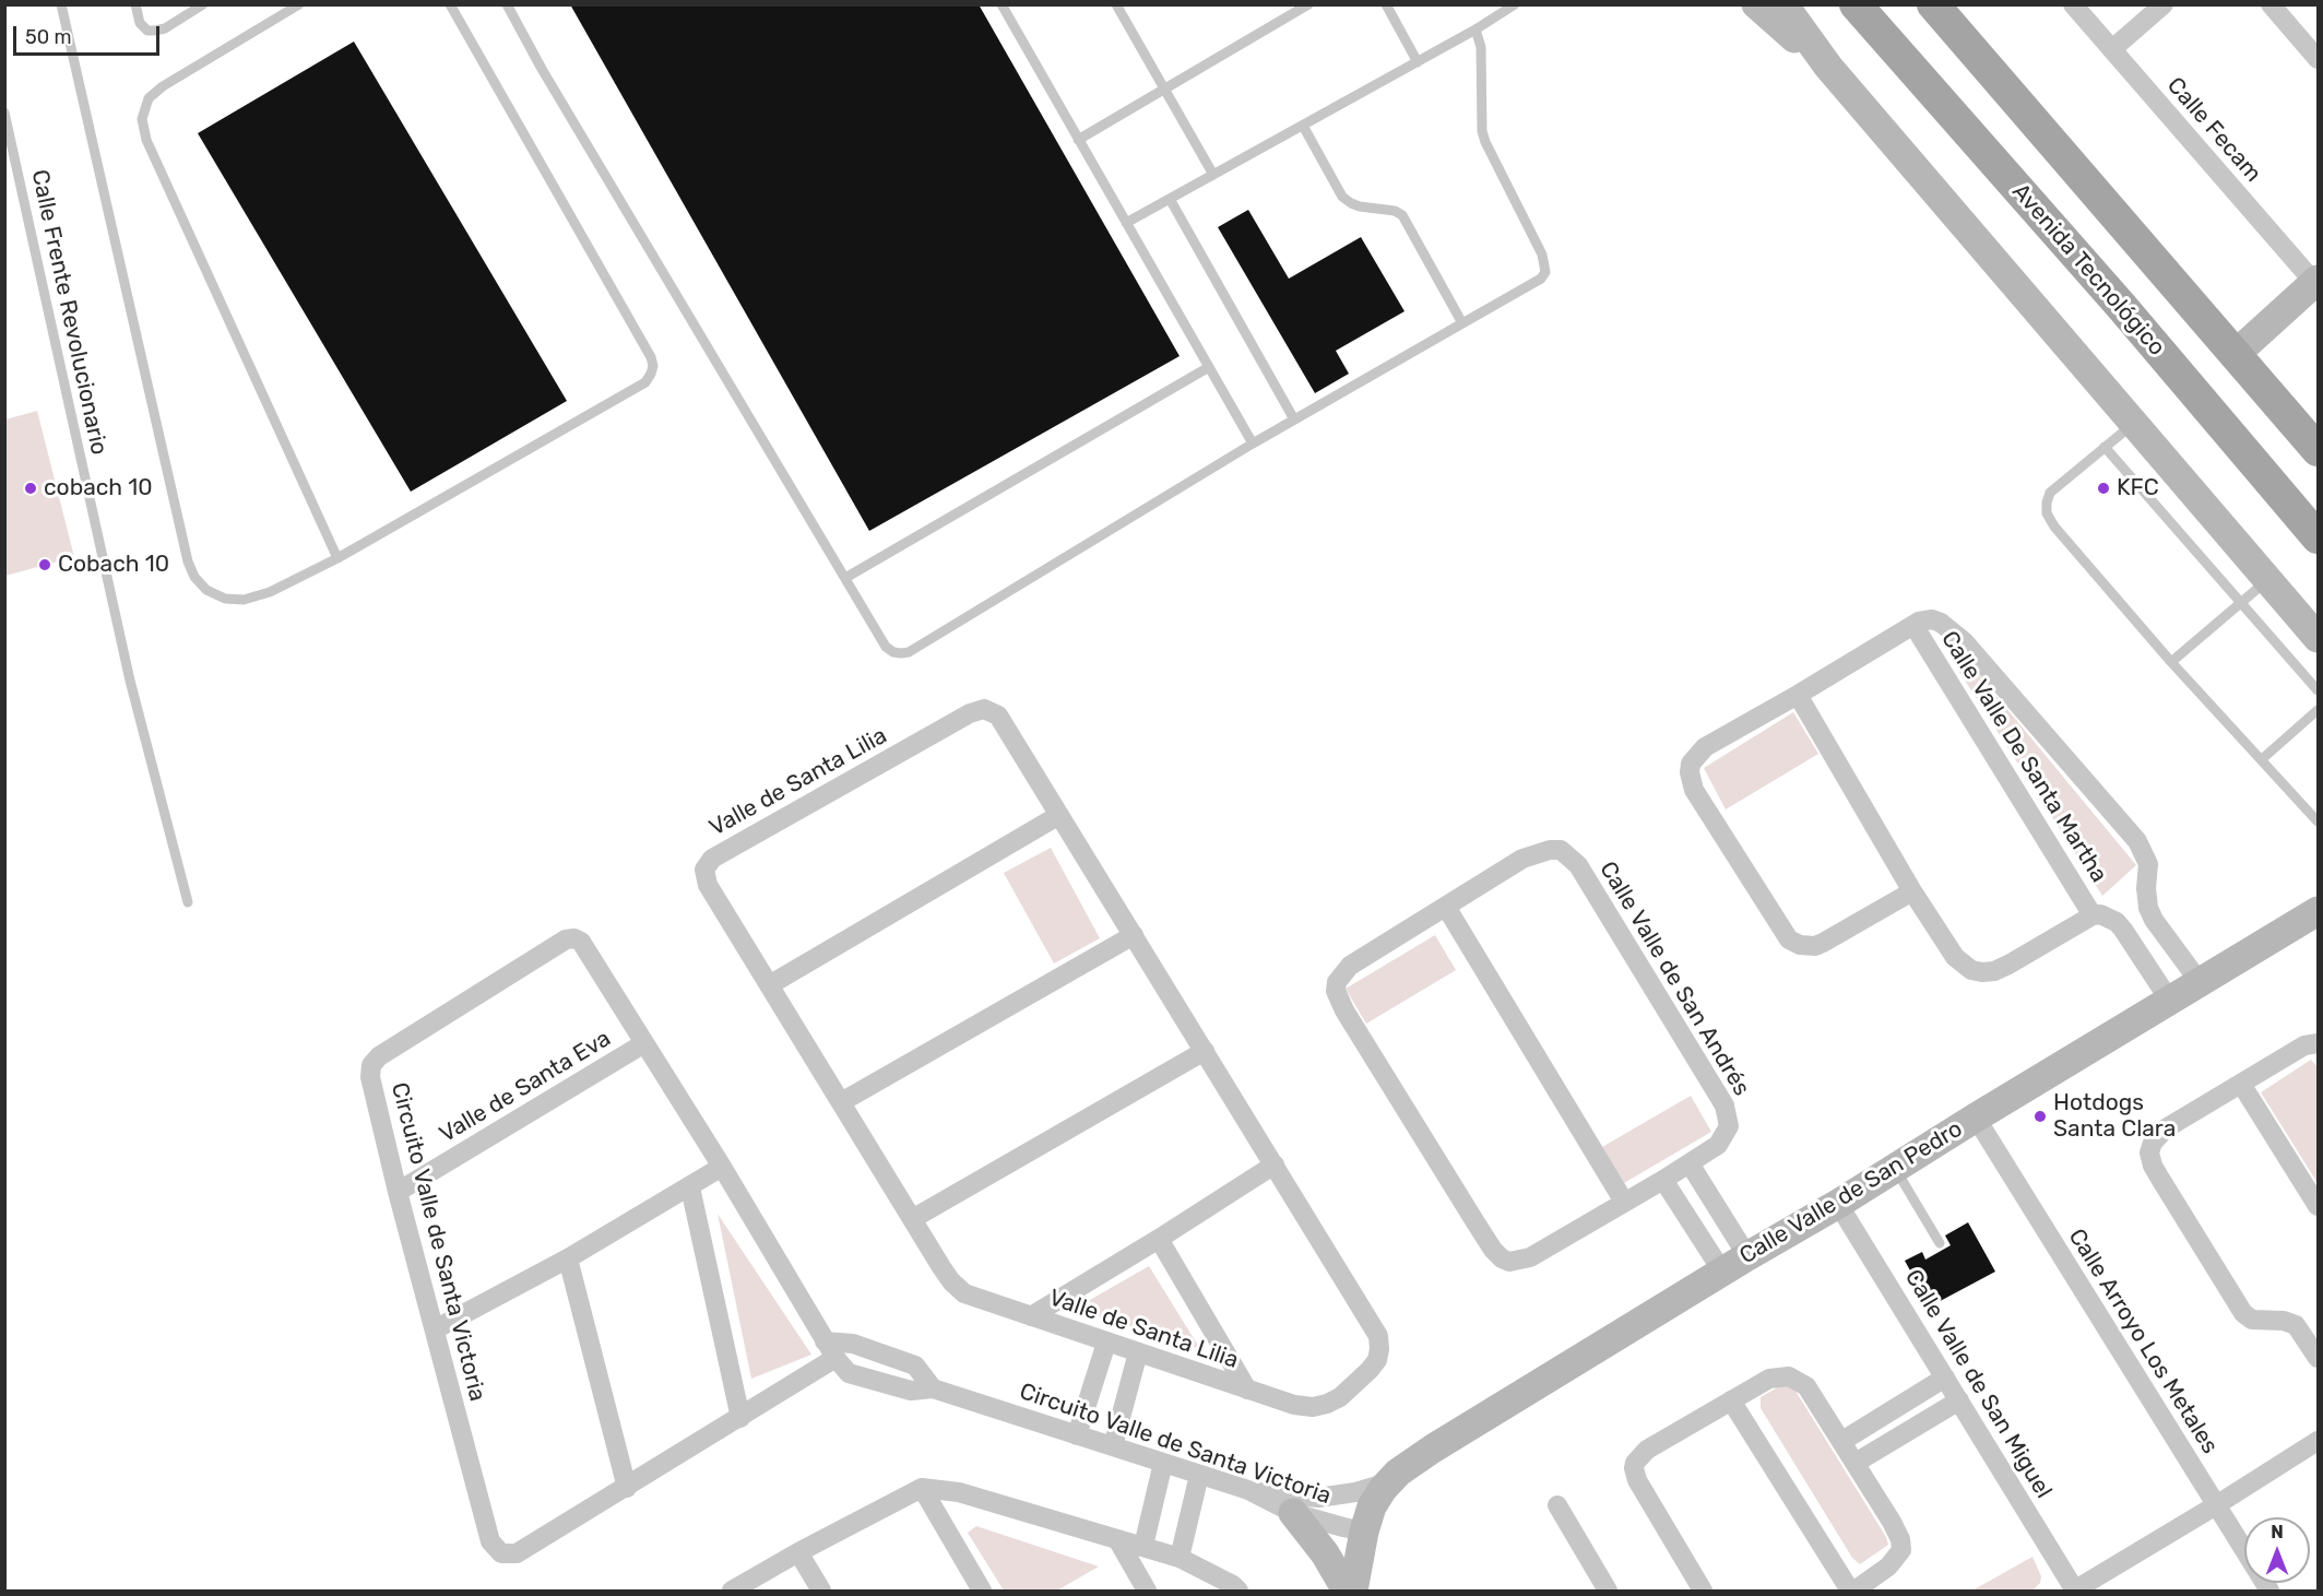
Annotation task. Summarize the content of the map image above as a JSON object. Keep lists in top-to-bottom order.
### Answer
{
  "streets": {
    "main road": ["Avenida Tecnológico"],
    "street": [
      "Calle Fecam",
      "Calle Valle De Santa Martha",
      "Valle de Santa Lilia",
      "Calle Valle de San Andrés",
      "Valle de Santa Eva",
      "Calle Valle de San Pedro",
      "Circuito Valle de Santa Victoria",
      "Calle Arroyo Los Metales",
      "Calle Valle de San Miguel"
    ],
    "lane": ["Calle Frente Revolucionario"]
  },
  "crossings": [
    ["Valle de Santa Eva", "Circuito Valle de Santa Victoria"],
    ["Calle Valle de San Pedro", "Circuito Valle de Santa Victoria"],
    ["Calle Valle de San Pedro", "Calle Arroyo Los Metales"],
    ["Calle Valle de San Pedro", "Calle Valle de San Miguel"]
  ],
  "places": [
    "cobach 10",
    "KFC",
    "Cobach 10",
    "Hotdogs Santa Clara"
  ],
  "scale_bar": "50 m",
  "north": "top"
}
